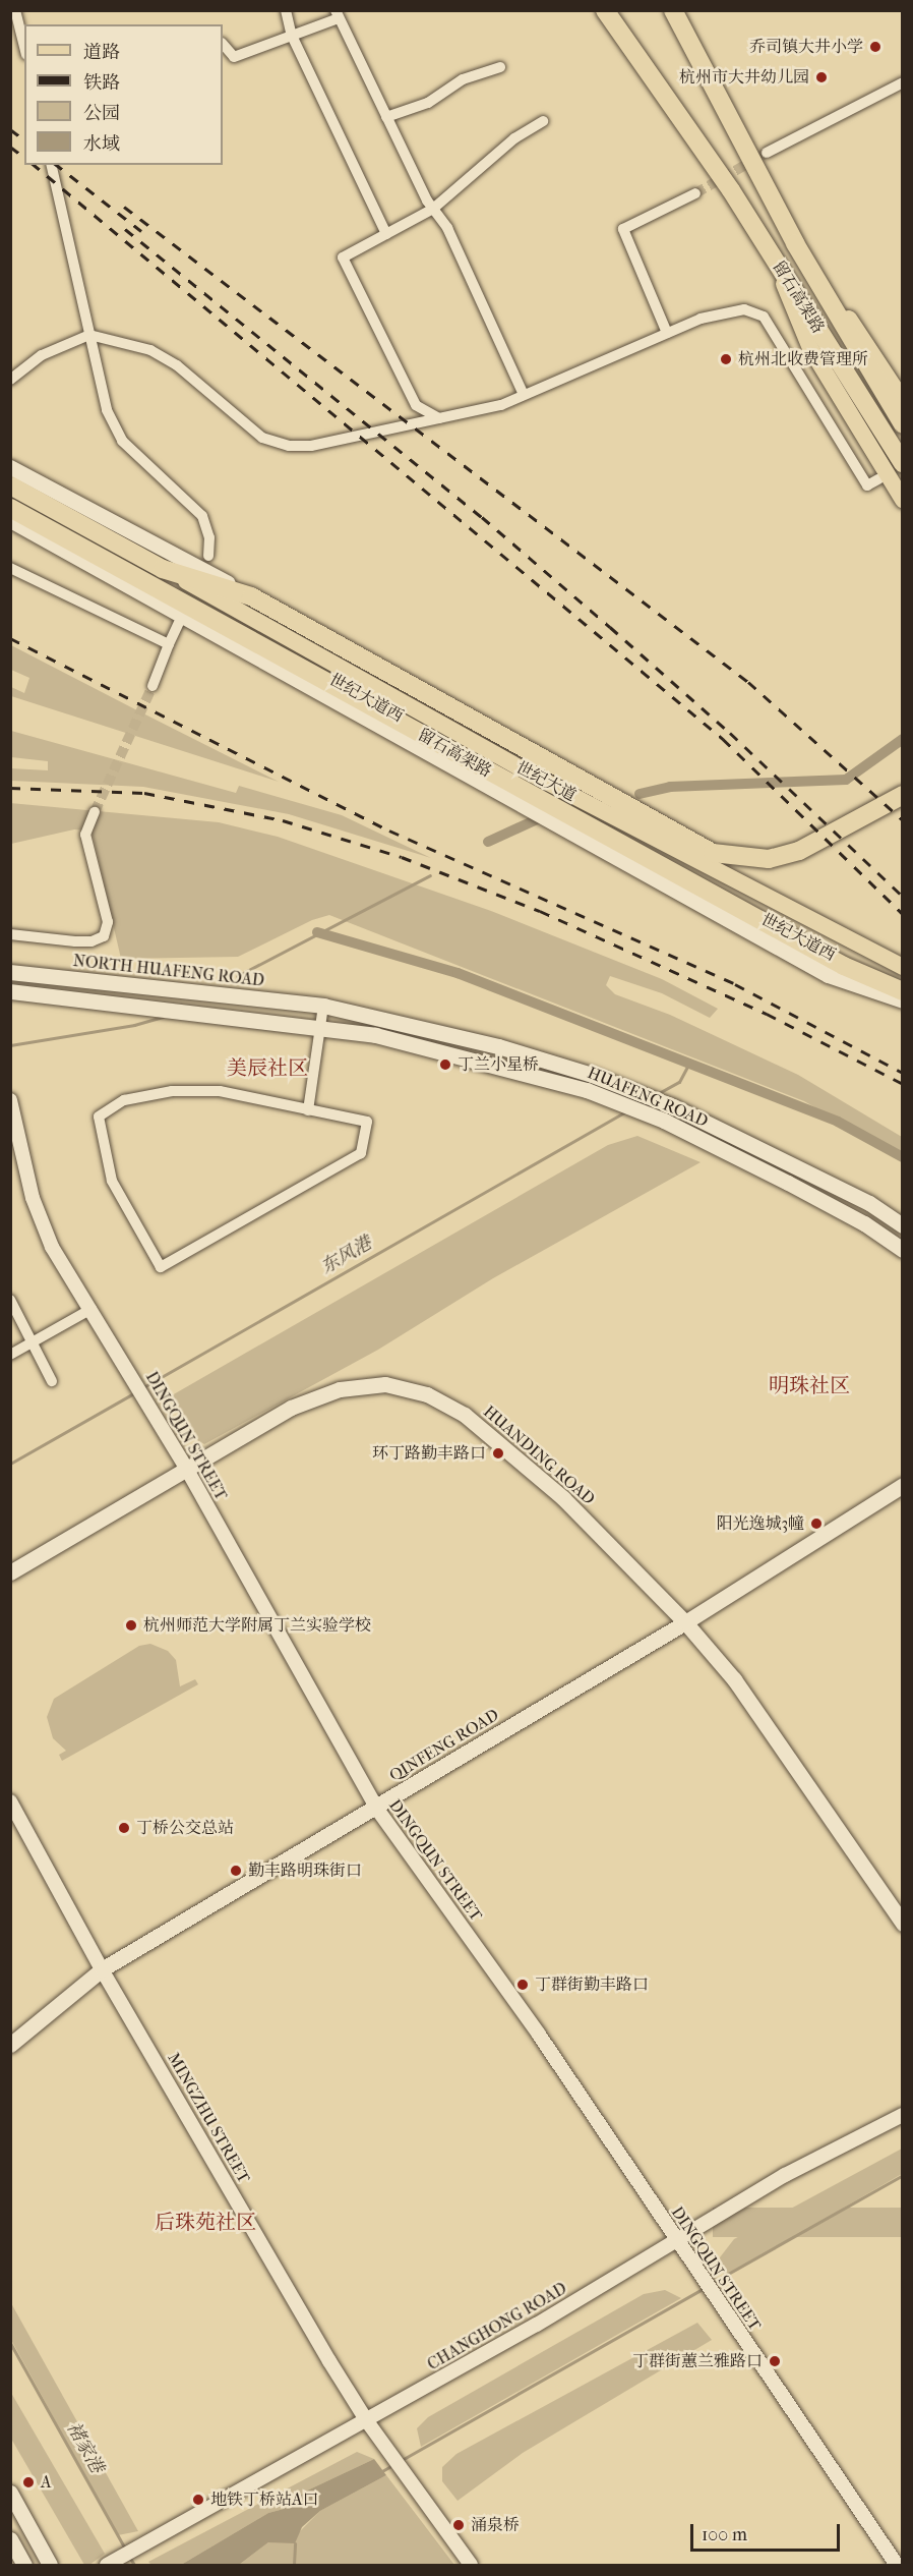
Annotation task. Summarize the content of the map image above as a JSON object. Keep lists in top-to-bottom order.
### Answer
{
  "streets": {
    "highway": ["留石高架路"],
    "main road": [
      "世纪大道西",
      "世纪大道",
      "NORTH HUAFENG ROAD",
      "HUAFENG ROAD",
      "HUANDING ROAD",
      "QINFENG ROAD"
    ],
    "street": ["DINGQUN STREET", "MINGZHU STREET", "CHANGHONG ROAD"]
  },
  "crossings": [
    ["NORTH HUAFENG ROAD", "HUAFENG ROAD"],
    ["DINGQUN STREET", "HUANDING ROAD"],
    ["DINGQUN STREET", "QINFENG ROAD"],
    ["DINGQUN STREET", "CHANGHONG ROAD"],
    ["HUANDING ROAD", "QINFENG ROAD"],
    ["QINFENG ROAD", "MINGZHU STREET"],
    ["MINGZHU STREET", "CHANGHONG ROAD"]
  ],
  "districts": ["美辰社区", "明珠社区", "后珠苑社区"],
  "water": ["东风港", "褚家港"],
  "places": [
    "乔司镇大井小学",
    "杭州市大井幼儿园",
    "杭州北收费管理所",
    "丁兰小星桥",
    "环丁路勤丰路口",
    "阳光逸城3幢",
    "杭州师范大学附属丁兰实验学校",
    "丁桥公交总站",
    "勤丰路明珠街口",
    "丁群街勤丰路口",
    "丁群街蕙兰雅路口",
    "A",
    "地铁丁桥站A口",
    "涌泉桥"
  ],
  "legend": [
    "道路",
    "铁路",
    "公园",
    "水域"
  ],
  "scale_bar": "100 m"
}
